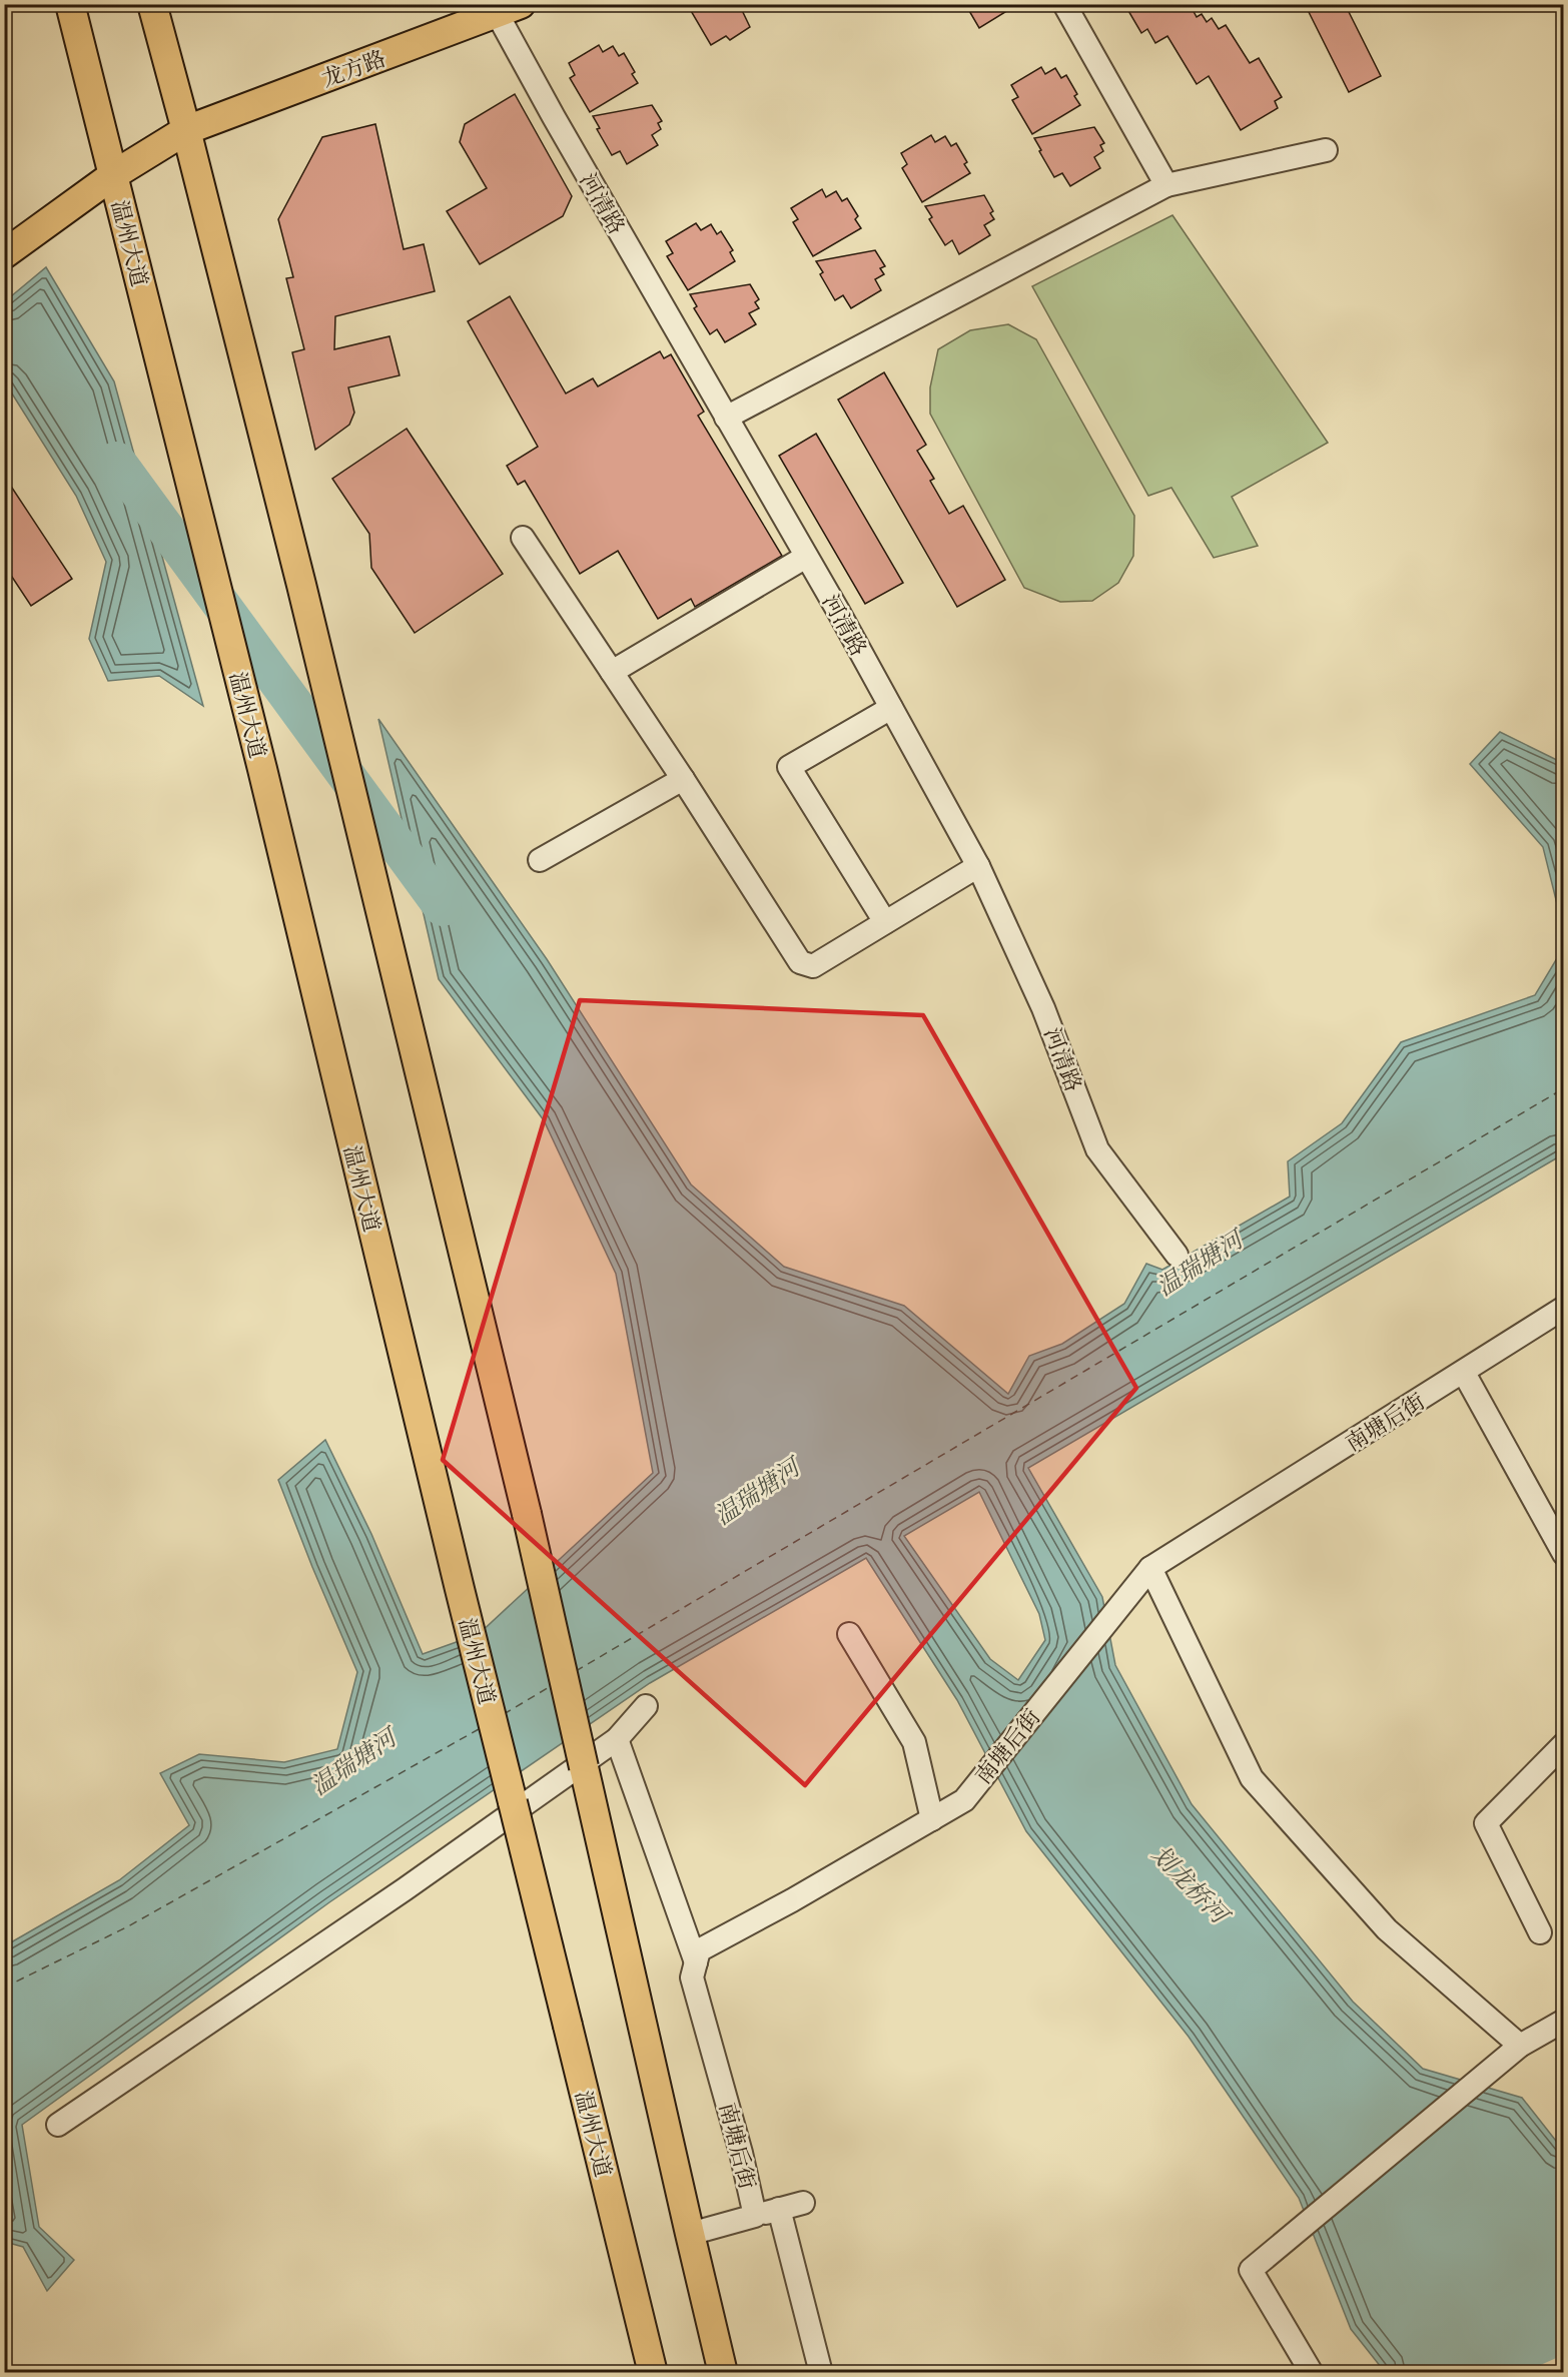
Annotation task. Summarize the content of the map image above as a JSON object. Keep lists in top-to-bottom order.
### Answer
{
  "streets": {
    "main road": ["龙方路", "温州大道"],
    "street": ["河清路", "南塘后街"]
  },
  "crossings": [
    ["龙方路", "河清路"],
    ["龙方路", "温州大道"]
  ],
  "water": ["温瑞塘河", "划龙桥河"]
}
